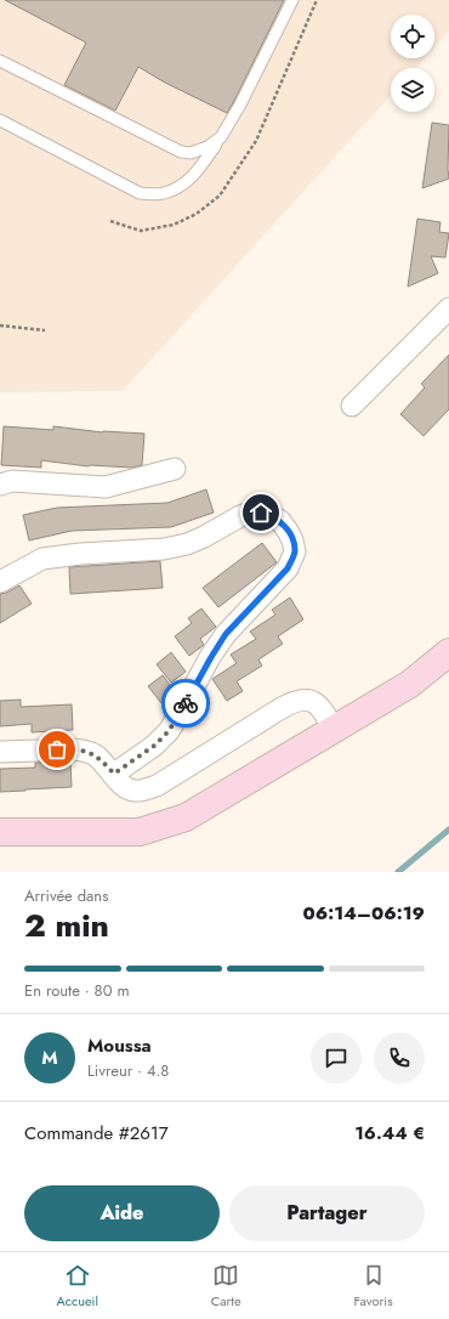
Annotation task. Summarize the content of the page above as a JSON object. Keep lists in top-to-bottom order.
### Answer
{
  "page": {
    "heading": ["2 min", "Arrivée dans", "06:14–06:19"],
    "panel": [
      "Moussa",
      "Livreur · 4.8",
      "Commande #2617",
      "16.44 €"
    ],
    "bar": "En route · 80 m",
    "round": "M",
    "buttons": ["Aide", "Partager"],
    "tabs": ["Accueil", "Carte", "Favoris"]
  }
}
